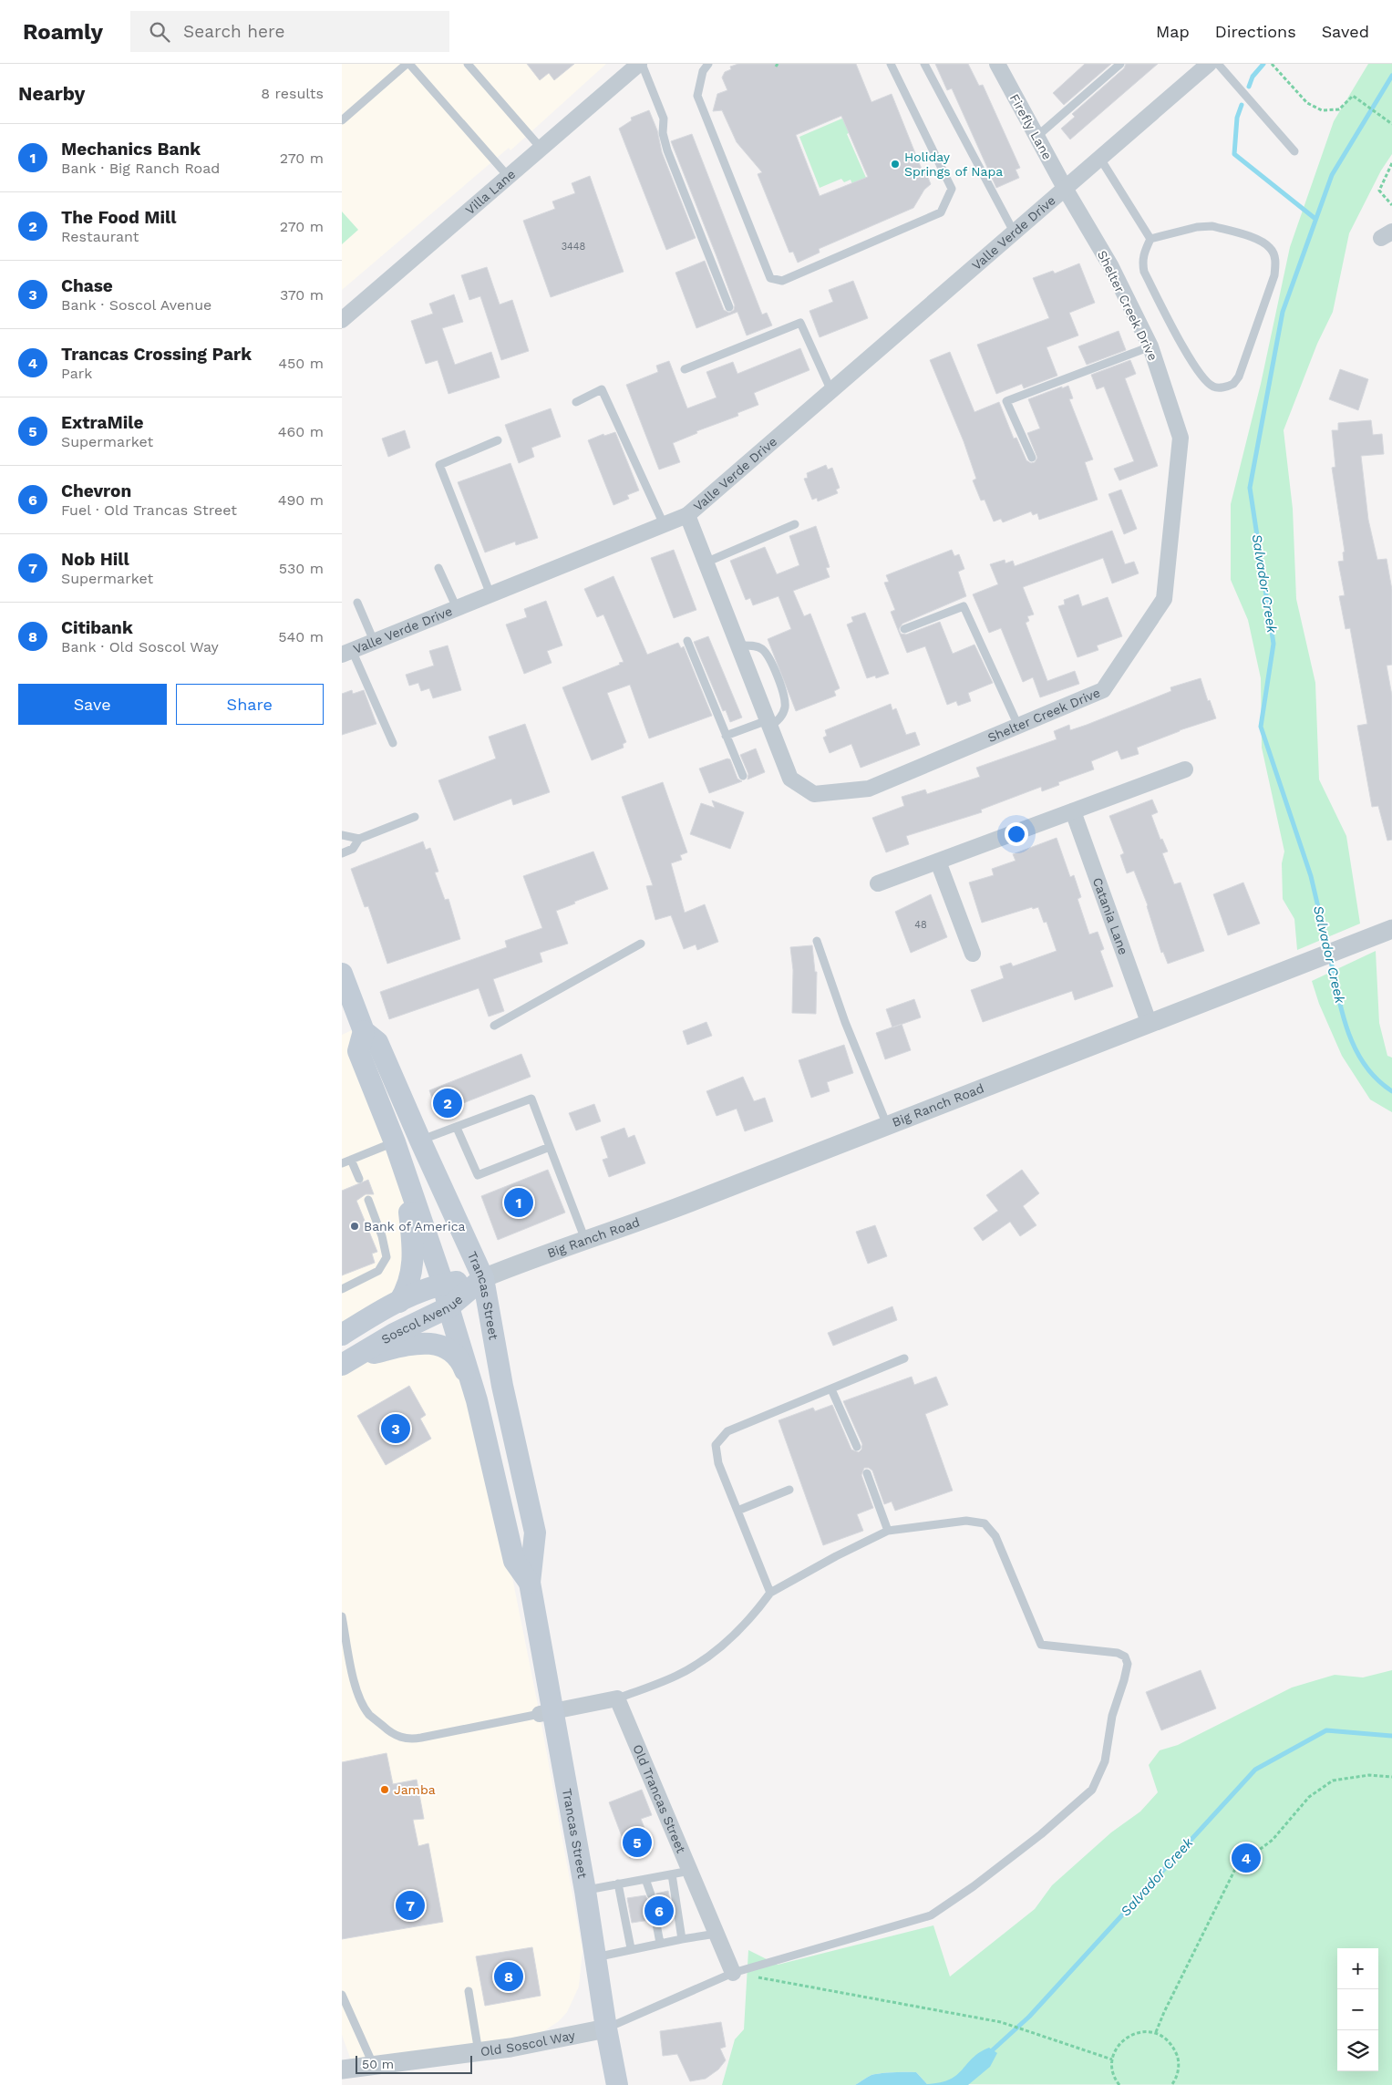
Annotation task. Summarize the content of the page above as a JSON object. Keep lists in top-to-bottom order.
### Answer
{
  "streets": {
    "main road": ["Trancas Street", "Soscol Avenue"],
    "street": [
      "Firefly Lane",
      "Villa Lane",
      "Valle Verde Drive",
      "Shelter Creek Drive",
      "Catania Lane",
      "Big Ranch Road",
      "Old Trancas Street",
      "Old Soscol Way"
    ]
  },
  "crossings": [
    ["Firefly Lane", "Valle Verde Drive"],
    ["Firefly Lane", "Shelter Creek Drive"],
    ["Valle Verde Drive", "Shelter Creek Drive"],
    ["Catania Lane", "Big Ranch Road"],
    ["Big Ranch Road", "Trancas Street"],
    ["Big Ranch Road", "Soscol Avenue"],
    ["Trancas Street", "Soscol Avenue"],
    ["Trancas Street", "Old Soscol Way"]
  ],
  "water": ["Salvador Creek"],
  "places": ["Holiday Springs of Napa", "Bank of America", "Jamba"],
  "house_numbers": ["3448", "48"],
  "scale_bar": "50 m",
  "page": {
    "header": "Roamly",
    "search": "Search here",
    "nav": ["Map", "Directions", "Saved"],
    "heading": ["Nearby", "8 results"],
    "list": [
      {
        "mark": "1",
        "name": "Mechanics Bank",
        "note": "Bank · Big Ranch Road",
        "value": "270 m"
      },
      {
        "mark": "2",
        "name": "The Food Mill",
        "note": "Restaurant",
        "value": "270 m"
      },
      {
        "mark": "3",
        "name": "Chase",
        "note": "Bank · Soscol Avenue",
        "value": "370 m"
      },
      {
        "mark": "4",
        "name": "Trancas Crossing Park",
        "note": "Park",
        "value": "450 m"
      },
      {
        "mark": "5",
        "name": "ExtraMile",
        "note": "Supermarket",
        "value": "460 m"
      },
      {
        "mark": "6",
        "name": "Chevron",
        "note": "Fuel · Old Trancas Street",
        "value": "490 m"
      },
      {
        "mark": "7",
        "name": "Nob Hill",
        "note": "Supermarket",
        "value": "530 m"
      },
      {
        "mark": "8",
        "name": "Citibank",
        "note": "Bank · Old Soscol Way",
        "value": "540 m"
      }
    ],
    "buttons": ["Save", "Share"],
    "pins": [
      "2",
      "1",
      "3",
      "5",
      "4",
      "7",
      "6",
      "8"
    ],
    "map_buttons": ["+", "−"],
    "scale": "50 m"
  }
}
